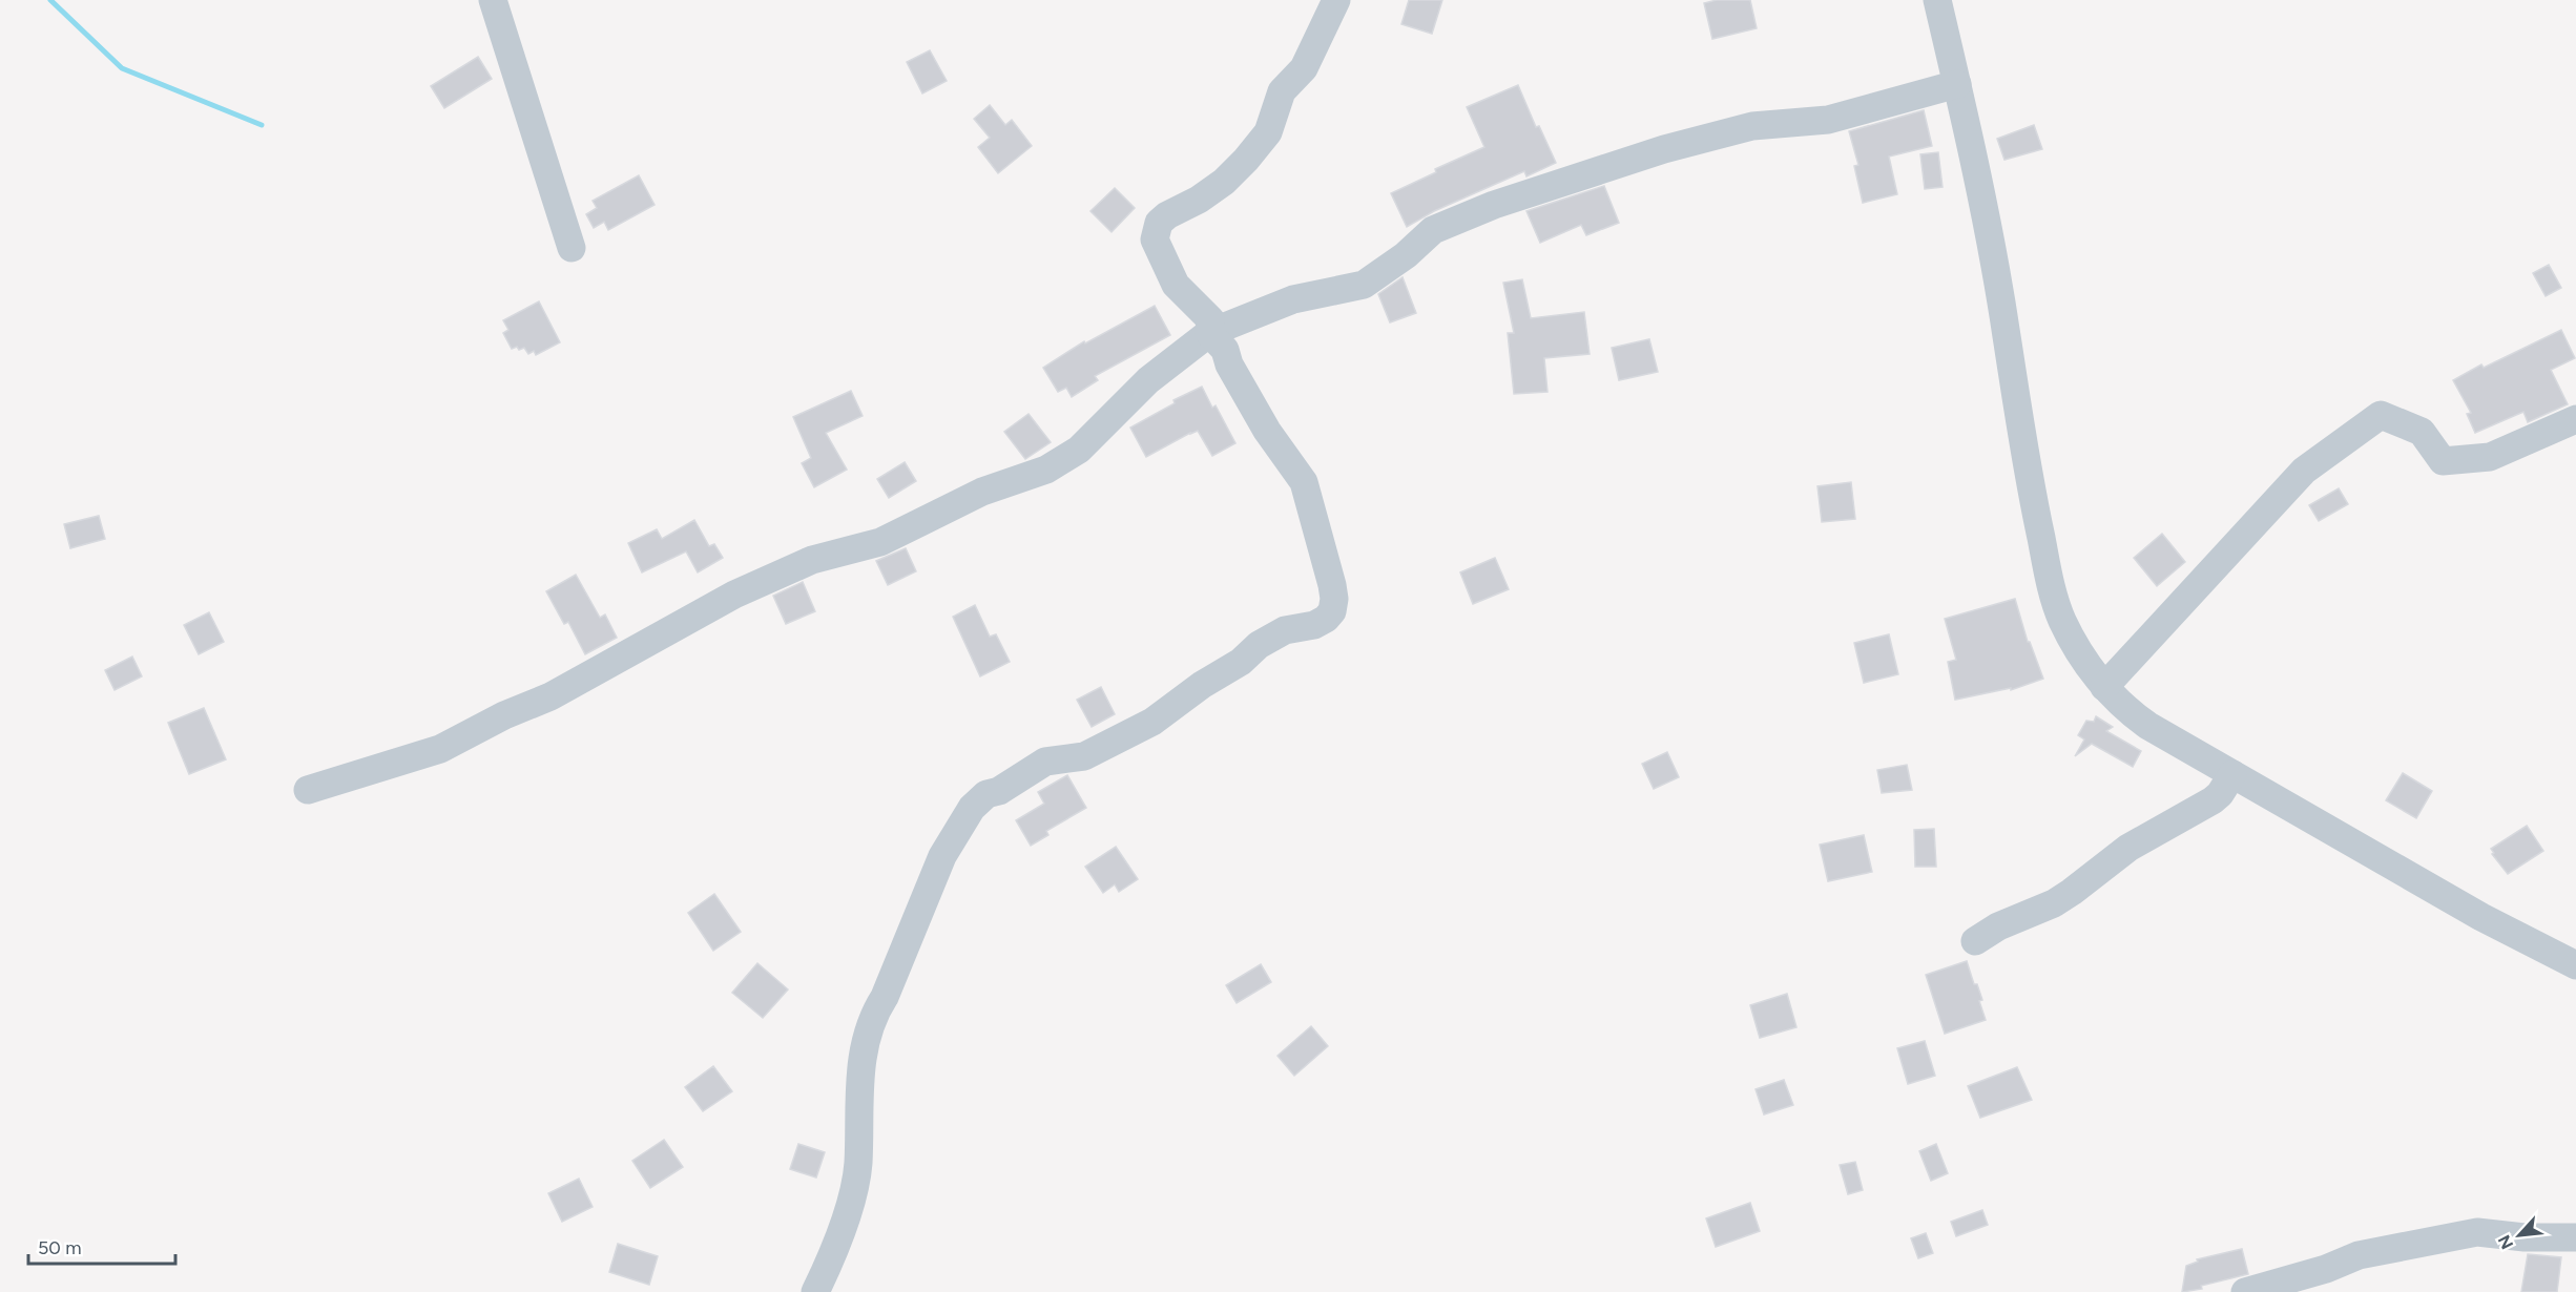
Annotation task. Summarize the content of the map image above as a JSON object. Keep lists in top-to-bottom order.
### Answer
{
  "scale_bar": "50 m",
  "north": "bottom left"
}
